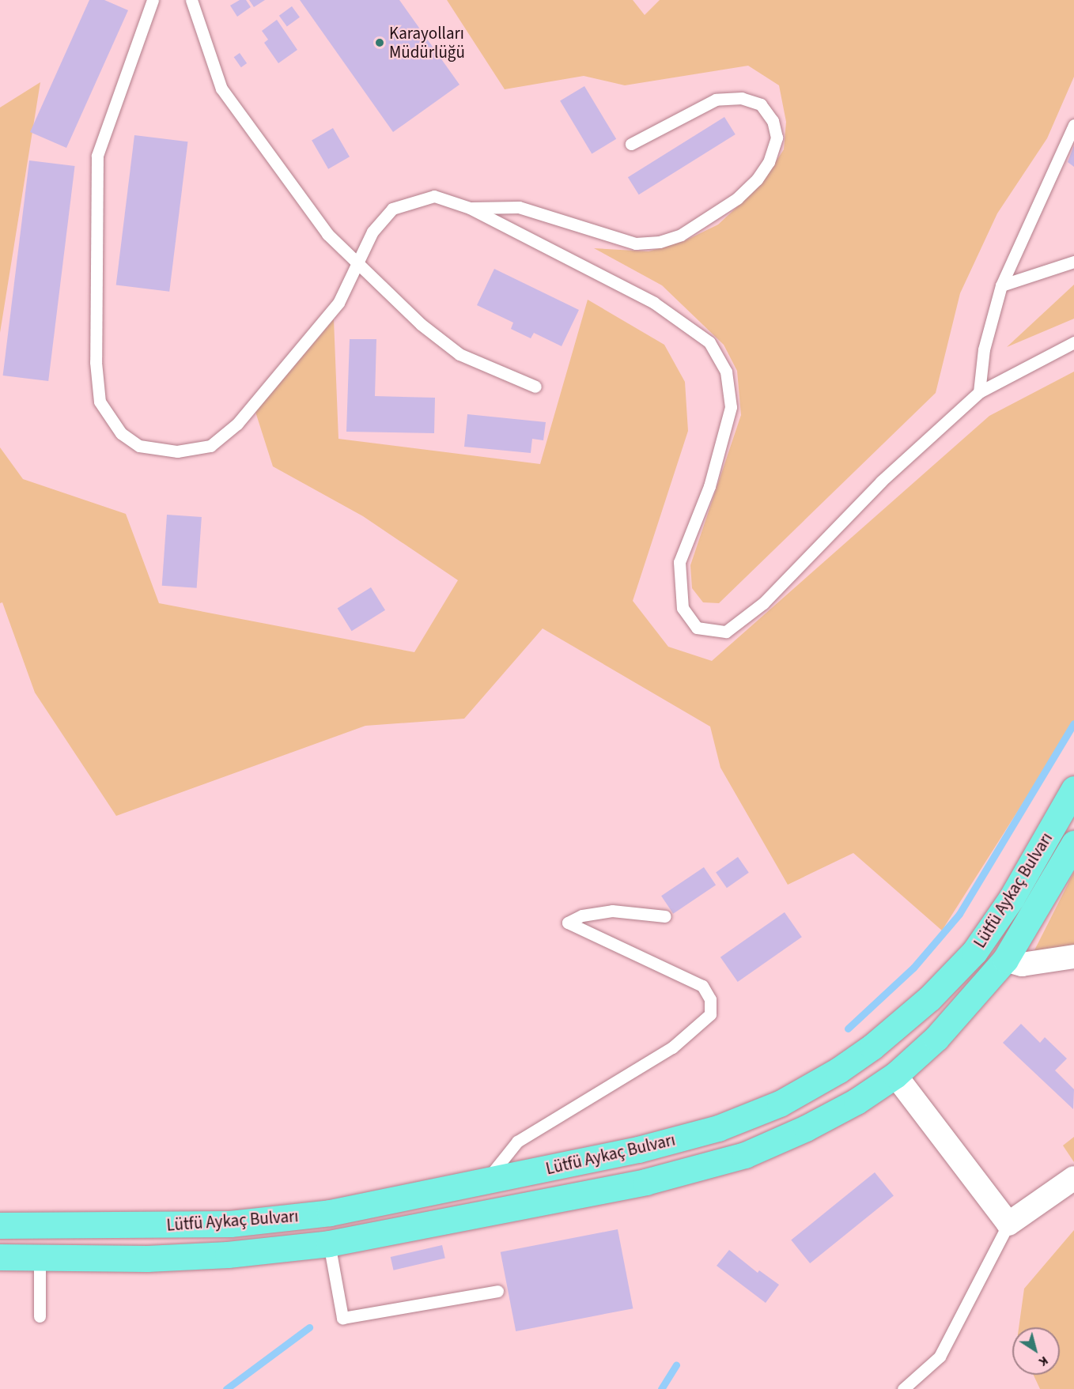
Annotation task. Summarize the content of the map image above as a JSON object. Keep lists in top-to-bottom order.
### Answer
{
  "streets": {
    "main road": ["Lütfü Aykaç Bulvarı"]
  },
  "places": ["Karayolları Müdürlüğü"],
  "north": "bottom right"
}
